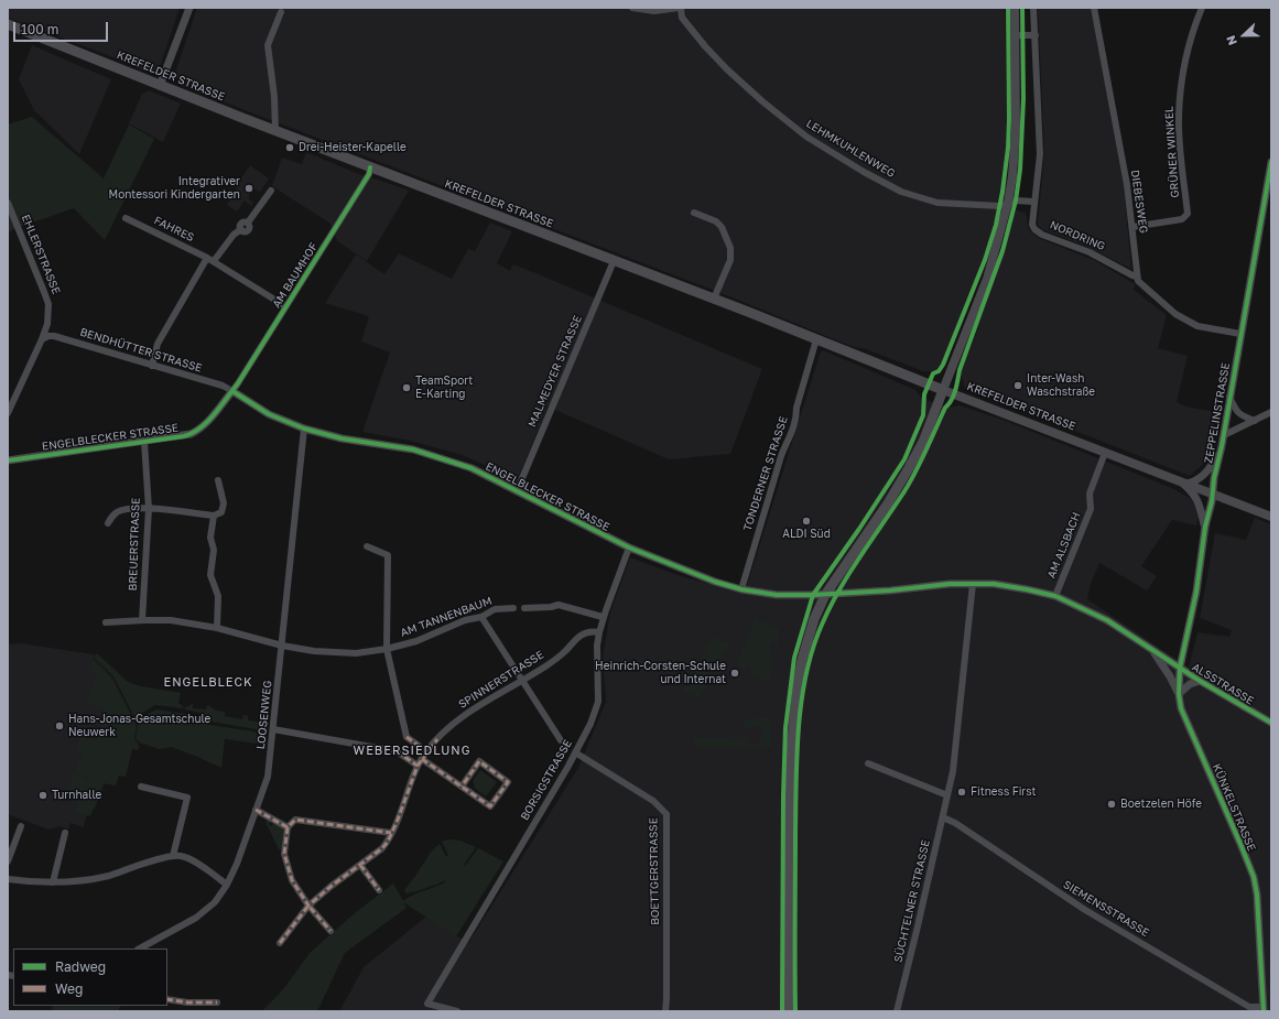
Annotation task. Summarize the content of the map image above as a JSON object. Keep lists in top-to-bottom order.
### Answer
{
  "streets": {
    "main road": ["KREFELDER STRASSE"],
    "street": [
      "LEHMKUHLENWEG",
      "GRÜNER WINKEL",
      "DIEBESWEG",
      "FAHRES",
      "NORDRING",
      "EHLERSTRASSE",
      "AM BAUMHOF",
      "BENDHÜTTER STRASSE",
      "MALMEDYER STRASSE",
      "ZEPPELINSTRASSE",
      "ENGELBLECKER STRASSE",
      "TONDERNER STRASSE",
      "BREUERSTRASSE",
      "AM ALSBACH",
      "AM TANNENBAUM",
      "SPINNERSTRASSE",
      "ALSSTRASSE",
      "LOOSENWEG",
      "BORSIGSTRASSE",
      "KÜNKELSTRASSE",
      "BOETTGERSTRASSE",
      "SÜCHTELNER STRASSE",
      "SIEMENSSTRASSE"
    ]
  },
  "crossings": [
    ["KREFELDER STRASSE", "AM BAUMHOF"],
    ["KREFELDER STRASSE", "MALMEDYER STRASSE"],
    ["KREFELDER STRASSE", "ZEPPELINSTRASSE"],
    ["KREFELDER STRASSE", "TONDERNER STRASSE"],
    ["KREFELDER STRASSE", "AM ALSBACH"],
    ["GRÜNER WINKEL", "DIEBESWEG"],
    ["DIEBESWEG", "NORDRING"],
    ["FAHRES", "AM BAUMHOF"],
    ["EHLERSTRASSE", "BENDHÜTTER STRASSE"],
    ["AM BAUMHOF", "BENDHÜTTER STRASSE"],
    ["AM BAUMHOF", "ENGELBLECKER STRASSE"],
    ["BENDHÜTTER STRASSE", "ENGELBLECKER STRASSE"],
    ["MALMEDYER STRASSE", "ENGELBLECKER STRASSE"],
    ["ZEPPELINSTRASSE", "ALSSTRASSE"],
    ["ZEPPELINSTRASSE", "KÜNKELSTRASSE"],
    ["ENGELBLECKER STRASSE", "TONDERNER STRASSE"],
    ["ENGELBLECKER STRASSE", "BREUERSTRASSE"],
    ["ENGELBLECKER STRASSE", "ALSSTRASSE"],
    ["ENGELBLECKER STRASSE", "LOOSENWEG"],
    ["ENGELBLECKER STRASSE", "BORSIGSTRASSE"],
    ["ENGELBLECKER STRASSE", "SÜCHTELNER STRASSE"],
    ["BREUERSTRASSE", "AM TANNENBAUM"],
    ["AM ALSBACH", "ALSSTRASSE"],
    ["AM TANNENBAUM", "LOOSENWEG"],
    ["SPINNERSTRASSE", "BORSIGSTRASSE"],
    ["ALSSTRASSE", "KÜNKELSTRASSE"],
    ["ALSSTRASSE", "SÜCHTELNER STRASSE"],
    ["BORSIGSTRASSE", "BOETTGERSTRASSE"],
    ["KÜNKELSTRASSE", "SIEMENSSTRASSE"],
    ["SÜCHTELNER STRASSE", "SIEMENSSTRASSE"]
  ],
  "districts": ["ENGELBLECK", "WEBERSIEDLUNG"],
  "places": [
    "Drei-Heister-Kapelle",
    "Integrativer Montessori Kindergarten",
    "Inter-Wash Waschstraße",
    "TeamSport E-Karting",
    "ALDI Süd",
    "Heinrich-Corsten-Schule und Internat",
    "Hans-Jonas-Gesamtschule Neuwerk",
    "Fitness First",
    "Turnhalle",
    "Boetzelen Höfe"
  ],
  "legend": ["Radweg", "Weg"],
  "scale_bar": "100 m",
  "north": "left"
}
